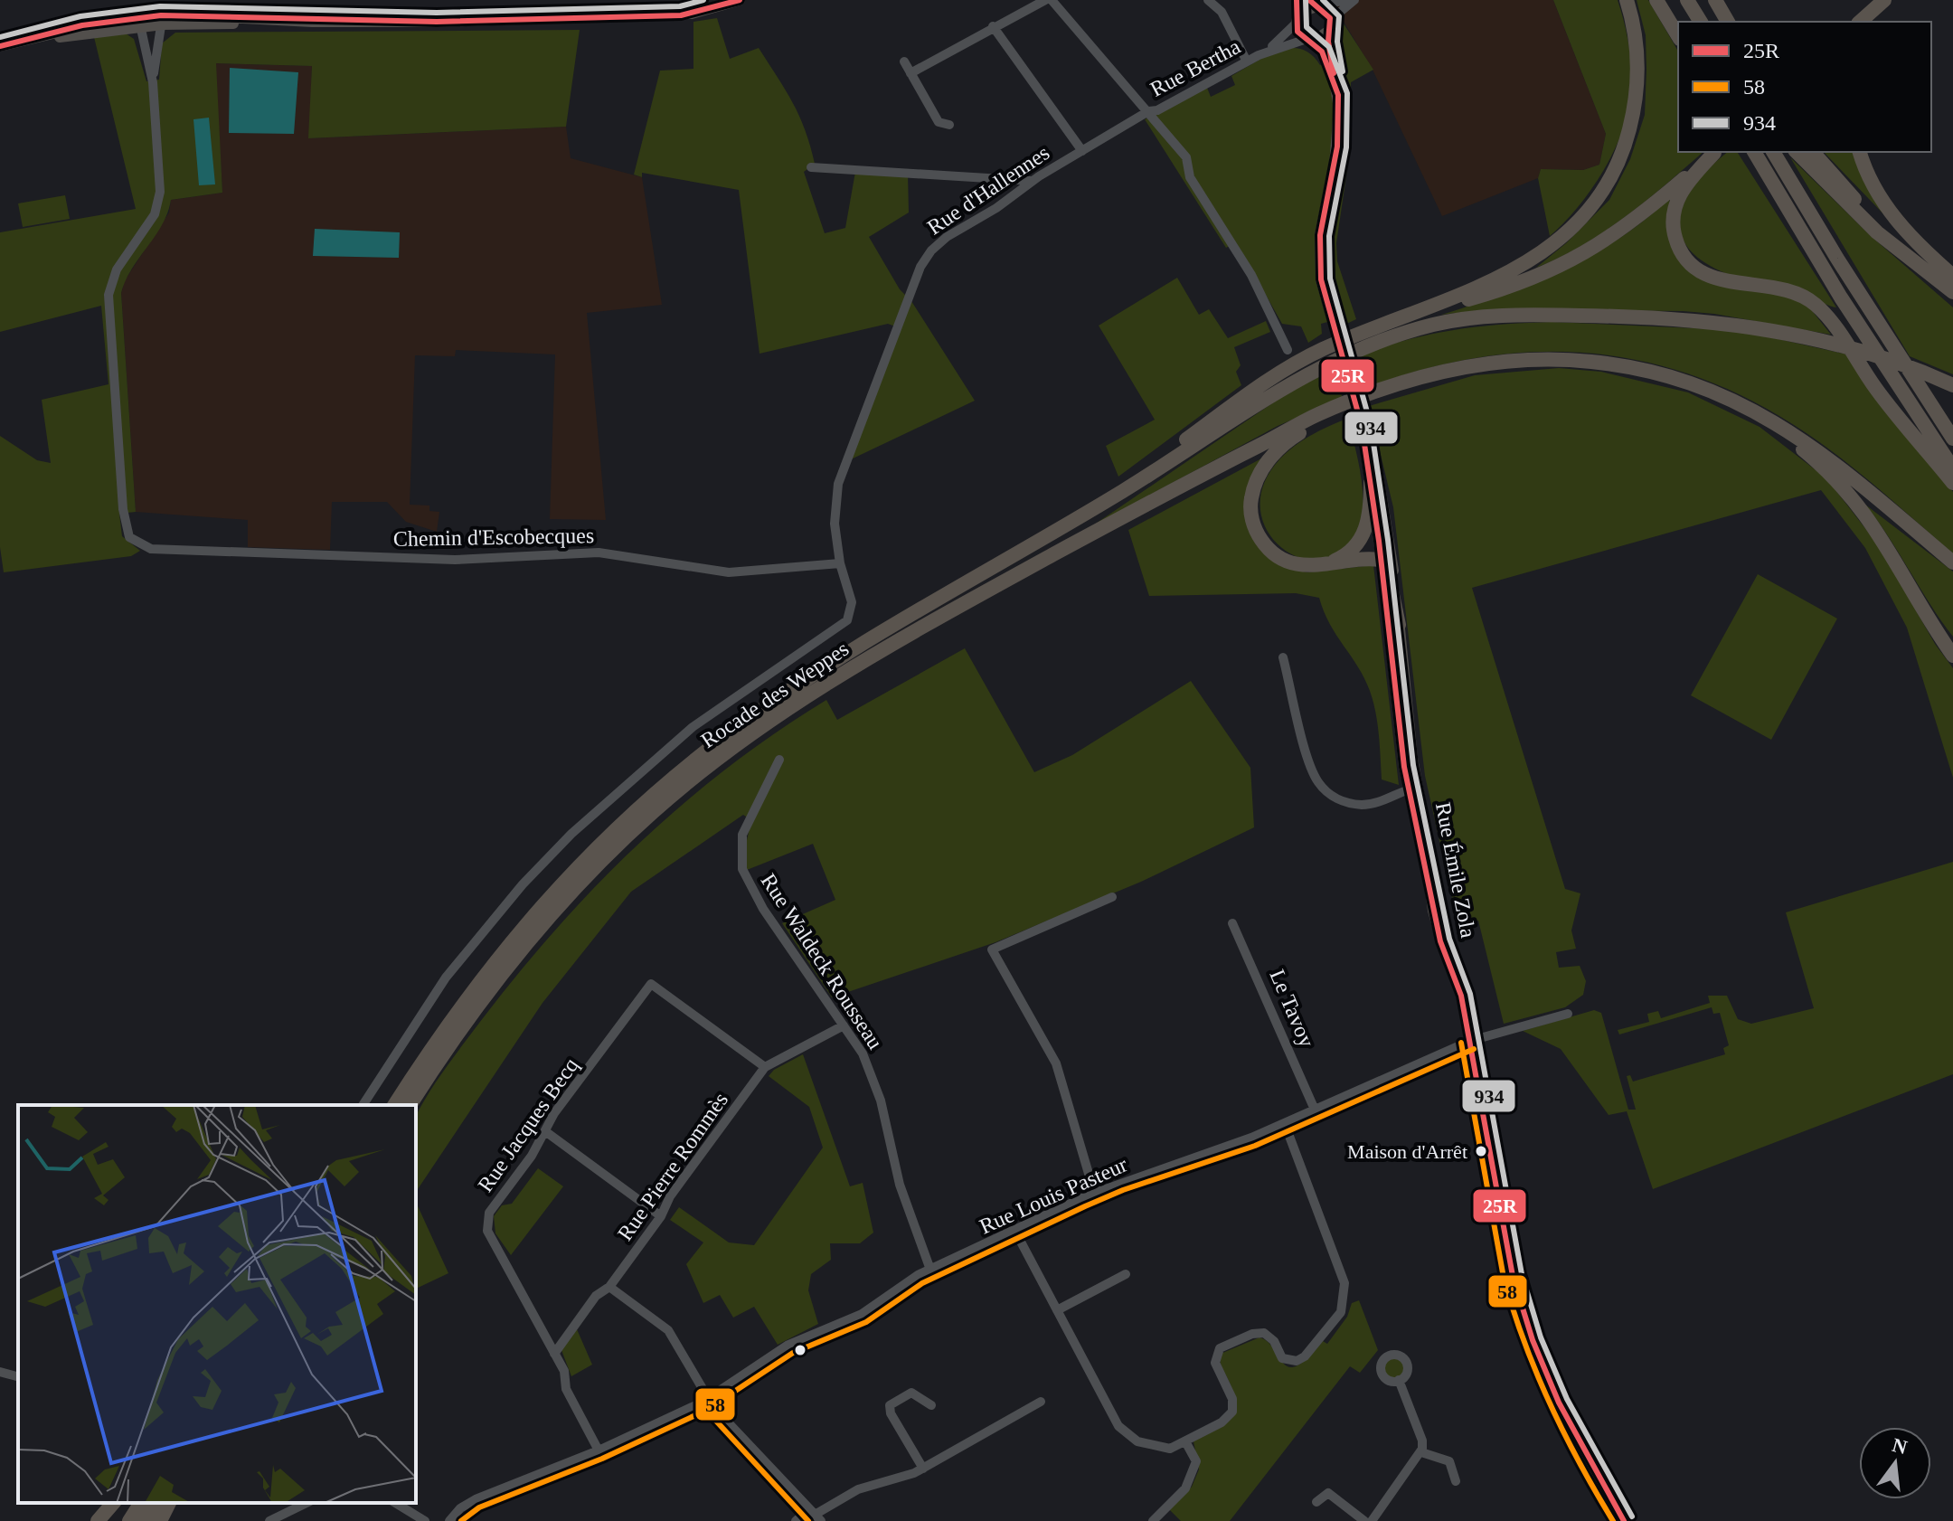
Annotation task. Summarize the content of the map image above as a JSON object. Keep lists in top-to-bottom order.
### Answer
{
  "streets": {
    "highway": ["Rocade des Weppes"],
    "main road": ["Rue Émile Zola"],
    "street": [
      "Rue Bertha",
      "Rue d'Hallennes",
      "Chemin d'Escobecques",
      "Rue Waldeck Rousseau",
      "Le Tavoy",
      "Rue Jacques Becq",
      "Rue Pierre Rommès",
      "Rue Louis Pasteur"
    ]
  },
  "crossings": [
    ["Rue Bertha", "Rue d'Hallennes"],
    ["Rue d'Hallennes", "Chemin d'Escobecques"],
    ["Rue Émile Zola", "Rue Louis Pasteur"],
    ["Rue Waldeck Rousseau", "Rue Pierre Rommès"],
    ["Rue Waldeck Rousseau", "Rue Louis Pasteur"],
    ["Le Tavoy", "Rue Louis Pasteur"],
    ["Rue Jacques Becq", "Rue Pierre Rommès"],
    ["Rue Jacques Becq", "Rue Louis Pasteur"]
  ],
  "places": ["Maison d'Arrêt"],
  "lines": ["transit line 25R", "transit line 934", "transit line 58"],
  "legend": ["25R", "58", "934"],
  "north": "top"
}
